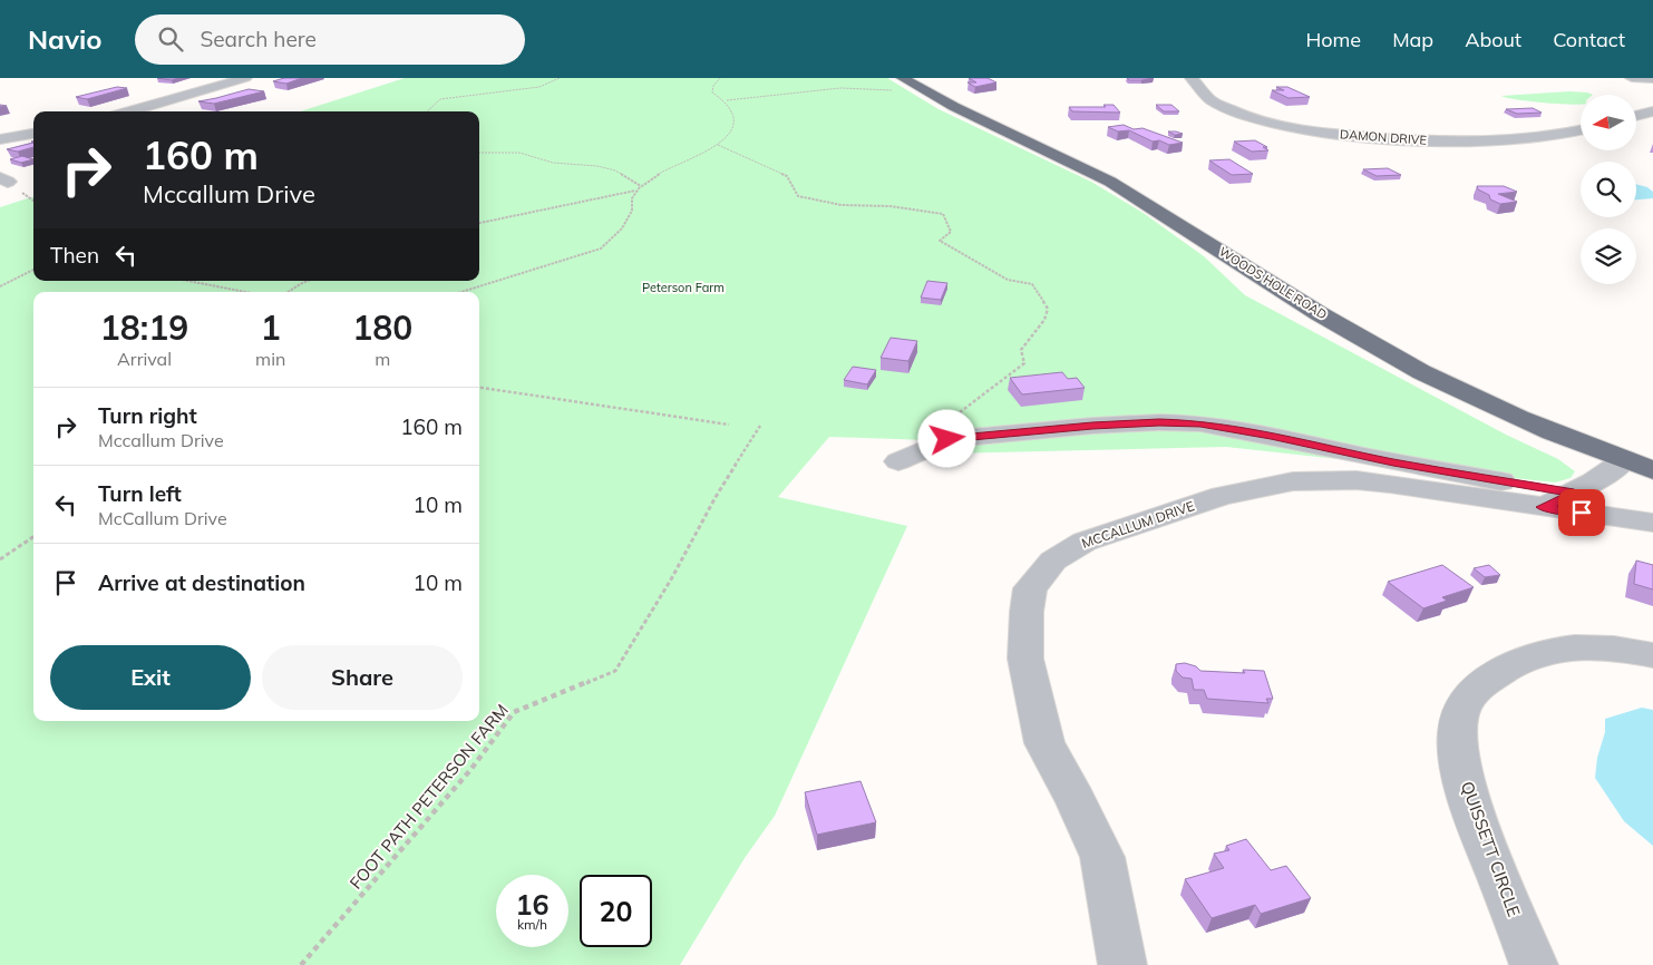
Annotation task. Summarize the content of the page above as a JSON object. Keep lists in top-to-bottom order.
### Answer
{
  "streets": {
    "highway": ["WOODS HOLE ROAD"],
    "street": ["DAMON DRIVE", "MCCALLUM DRIVE", "QUISSETT CIRCLE"],
    "path": ["FOOT PATH PETERSON FARM"]
  },
  "parks": ["Peterson Farm"],
  "north": "left",
  "page": {
    "header": "Navio",
    "search": "Search here",
    "nav": [
      "Home",
      "Map",
      "About",
      "Contact"
    ],
    "turn": ["160 m", "Mccallum Drive"],
    "then": "Then",
    "eta": [
      "18:19",
      "Arrival",
      "1",
      "min",
      "180",
      "m"
    ],
    "list": [
      {
        "name": "Turn right",
        "note": "Mccallum Drive",
        "value": "160 m"
      },
      {
        "name": "Turn left",
        "note": "McCallum Drive",
        "value": "10 m"
      },
      {
        "name": "Arrive at destination",
        "value": "10 m"
      }
    ],
    "buttons": ["Exit", "Share"],
    "speed": "16 km/h",
    "limit": "20"
  }
}
